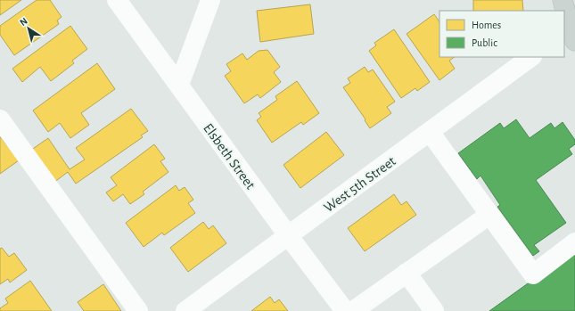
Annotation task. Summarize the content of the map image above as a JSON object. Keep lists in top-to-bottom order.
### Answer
{
  "streets": {
    "street": ["Elsbeth Street", "West 5th Street"]
  },
  "crossings": [
    ["Elsbeth Street", "West 5th Street"]
  ],
  "legend": ["Homes", "Public"],
  "north": "top left"
}
